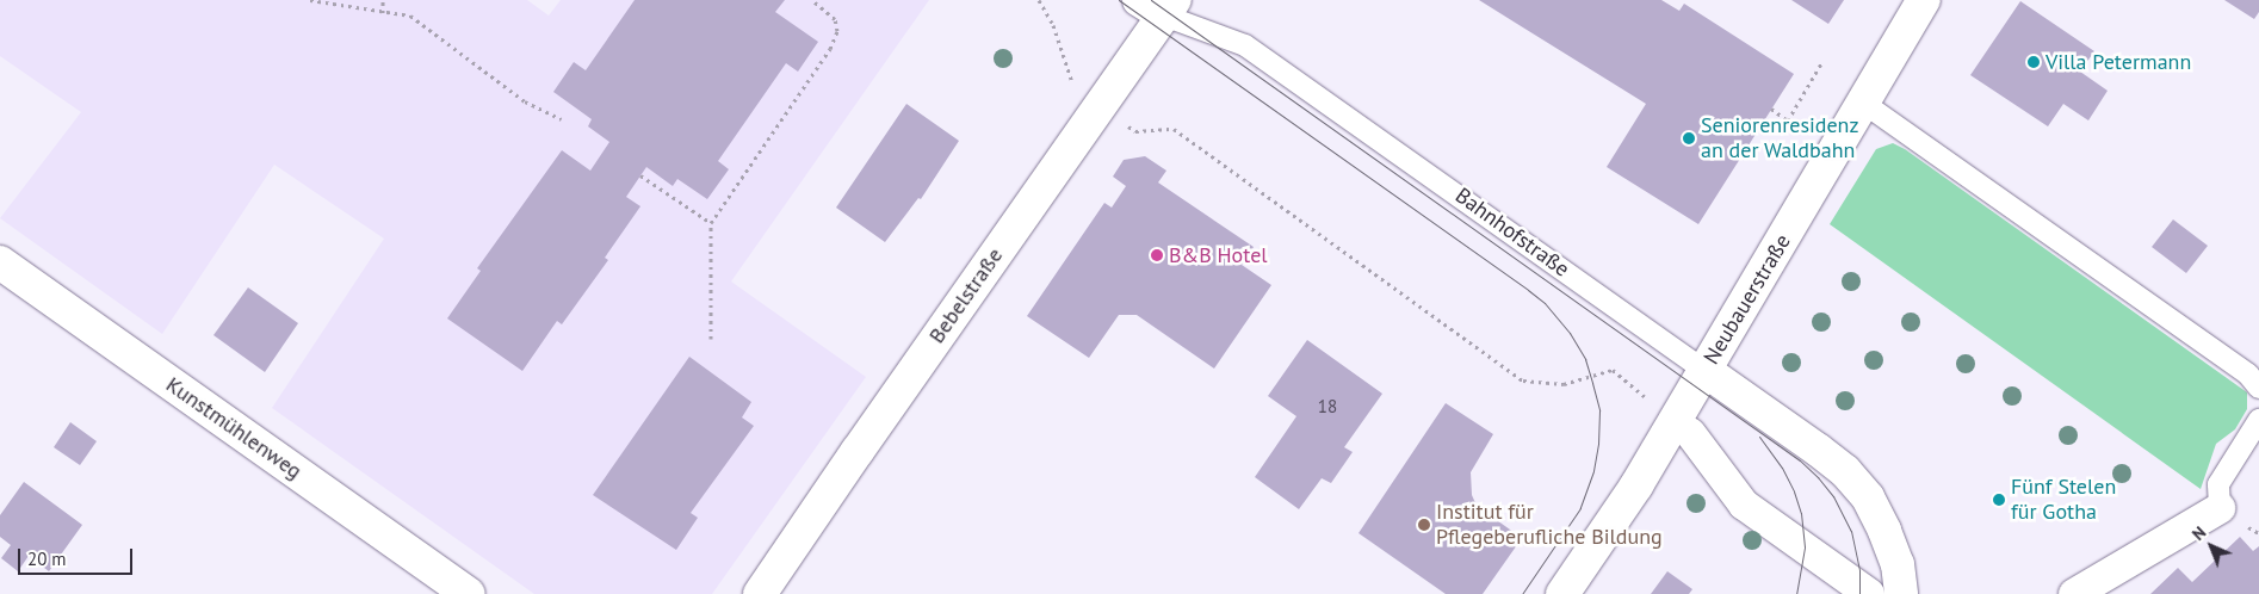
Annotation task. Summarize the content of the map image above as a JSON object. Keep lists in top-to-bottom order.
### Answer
{
  "streets": {
    "street": [
      "Bahnhofstraße",
      "Bebelstraße",
      "Neubauerstraße",
      "Kunstmühlenweg"
    ]
  },
  "crossings": [
    ["Bahnhofstraße", "Bebelstraße"],
    ["Bahnhofstraße", "Neubauerstraße"]
  ],
  "places": [
    "Villa Petermann",
    "Seniorenresidenz an der Waldbahn",
    "B&B Hotel",
    "Fünf Stelen für Gotha",
    "Institut für Pflegeberufliche Bildung"
  ],
  "house_numbers": ["18"],
  "scale_bar": "20 m",
  "north": "top left"
}
